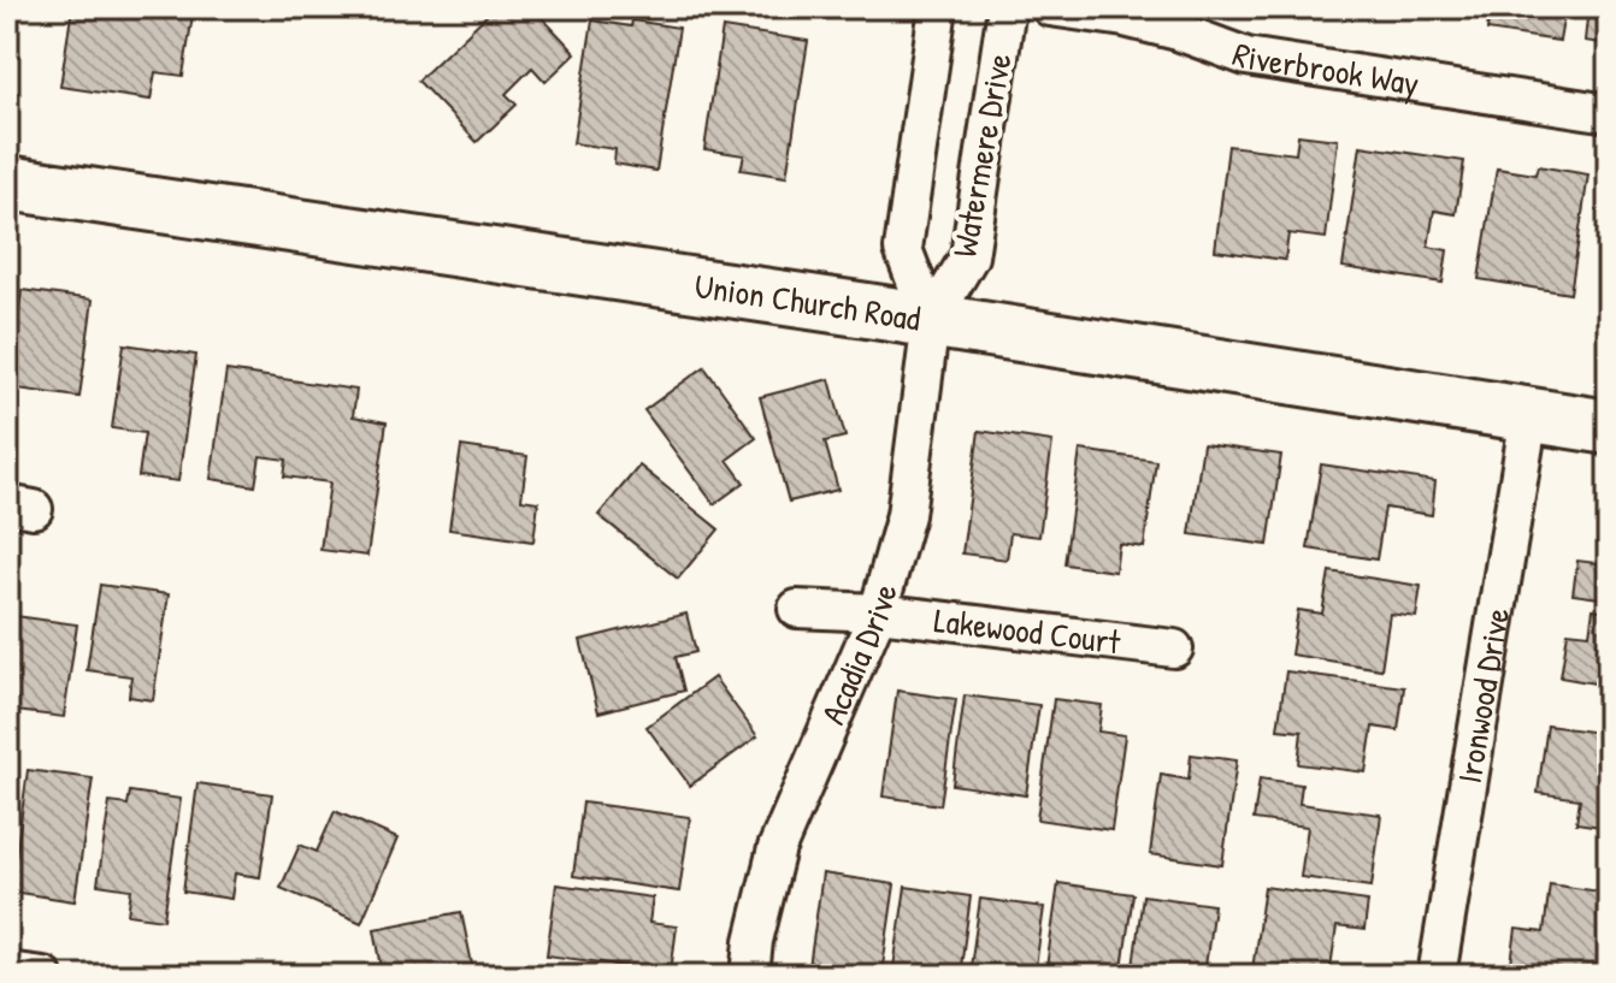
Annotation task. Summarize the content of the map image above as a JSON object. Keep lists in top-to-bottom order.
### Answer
{
  "streets": {
    "street": [
      "Riverbrook Way",
      "Watermere Drive",
      "Union Church Road",
      "Lakewood Court",
      "Acadia Drive",
      "Ironwood Drive"
    ]
  },
  "crossings": [
    ["Watermere Drive", "Union Church Road"],
    ["Watermere Drive", "Acadia Drive"],
    ["Union Church Road", "Acadia Drive"],
    ["Union Church Road", "Ironwood Drive"],
    ["Lakewood Court", "Acadia Drive"]
  ]
}
